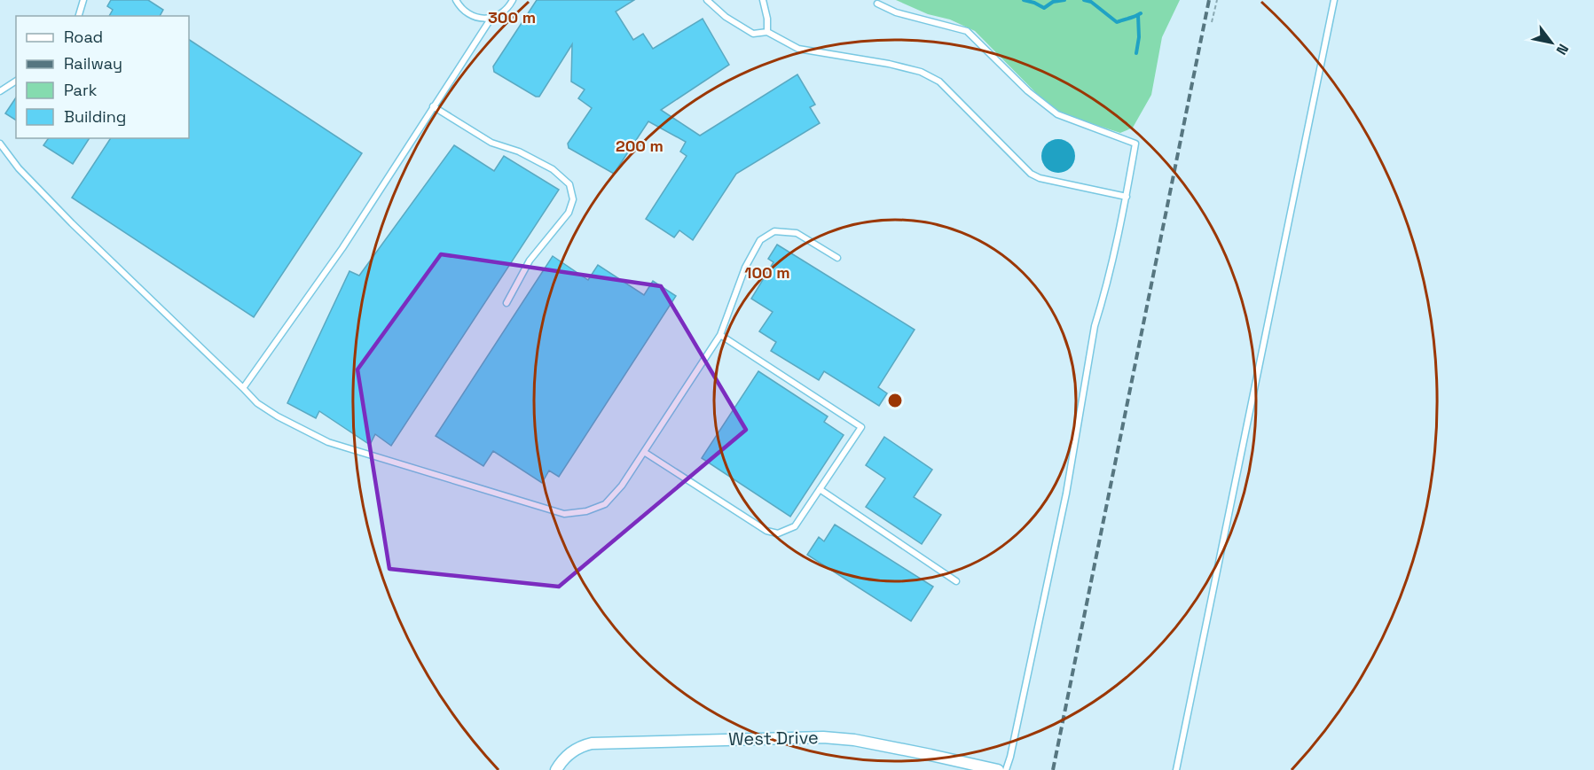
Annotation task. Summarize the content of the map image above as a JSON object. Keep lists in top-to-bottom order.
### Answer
{
  "streets": {
    "street": ["West Drive"]
  },
  "legend": [
    "Road",
    "Railway",
    "Park",
    "Building"
  ],
  "north": "bottom right",
  "rings": ["300 m", "200 m", "100 m"]
}
